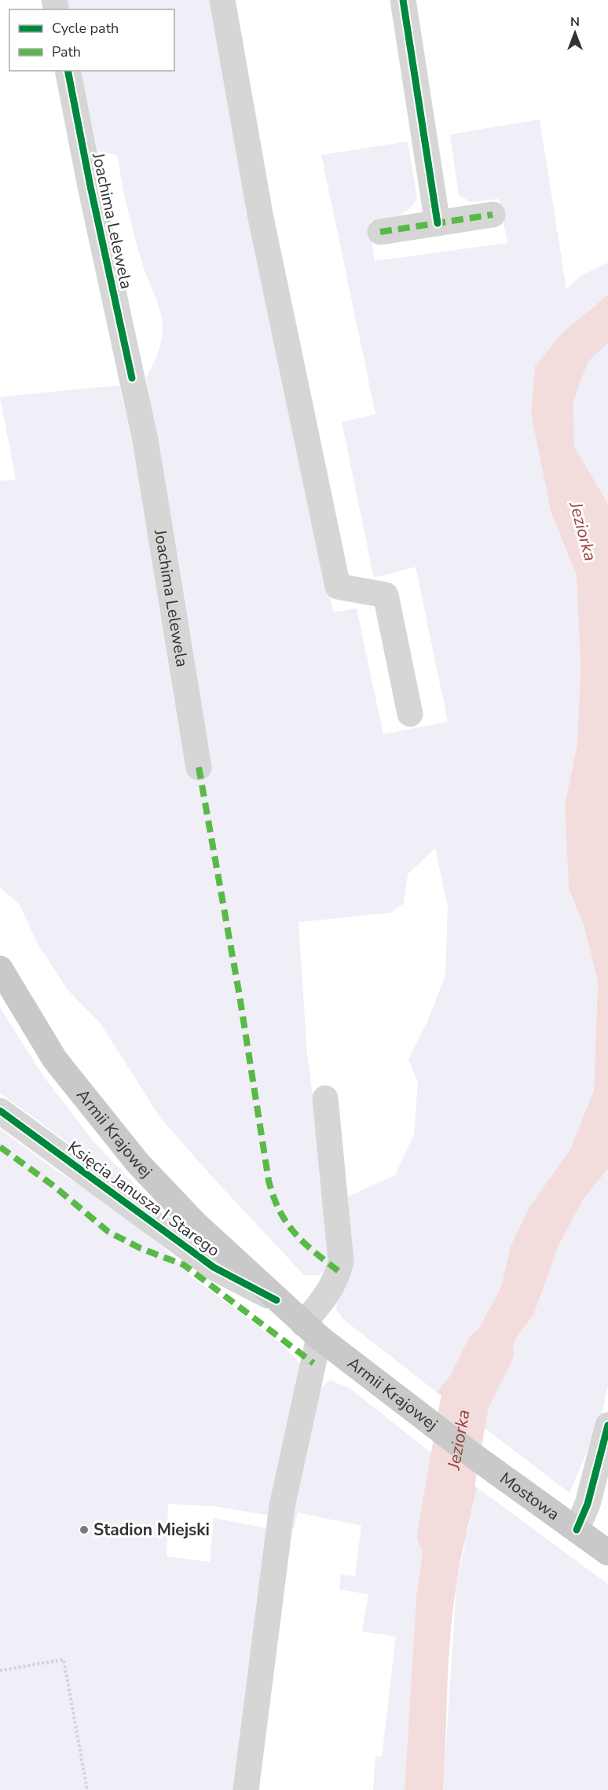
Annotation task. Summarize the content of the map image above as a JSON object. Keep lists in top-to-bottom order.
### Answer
{
  "streets": {
    "main road": ["Armii Krajowej", "Mostowa"],
    "street": ["Joachima Lelewela", "Księcia Janusza I Starego"]
  },
  "crossings": [
    ["Armii Krajowej", "Księcia Janusza I Starego"],
    ["Armii Krajowej", "Mostowa"]
  ],
  "water": ["Jeziorka"],
  "places": ["Stadion Miejski"],
  "legend": ["Cycle path", "Path"],
  "north": "top"
}
